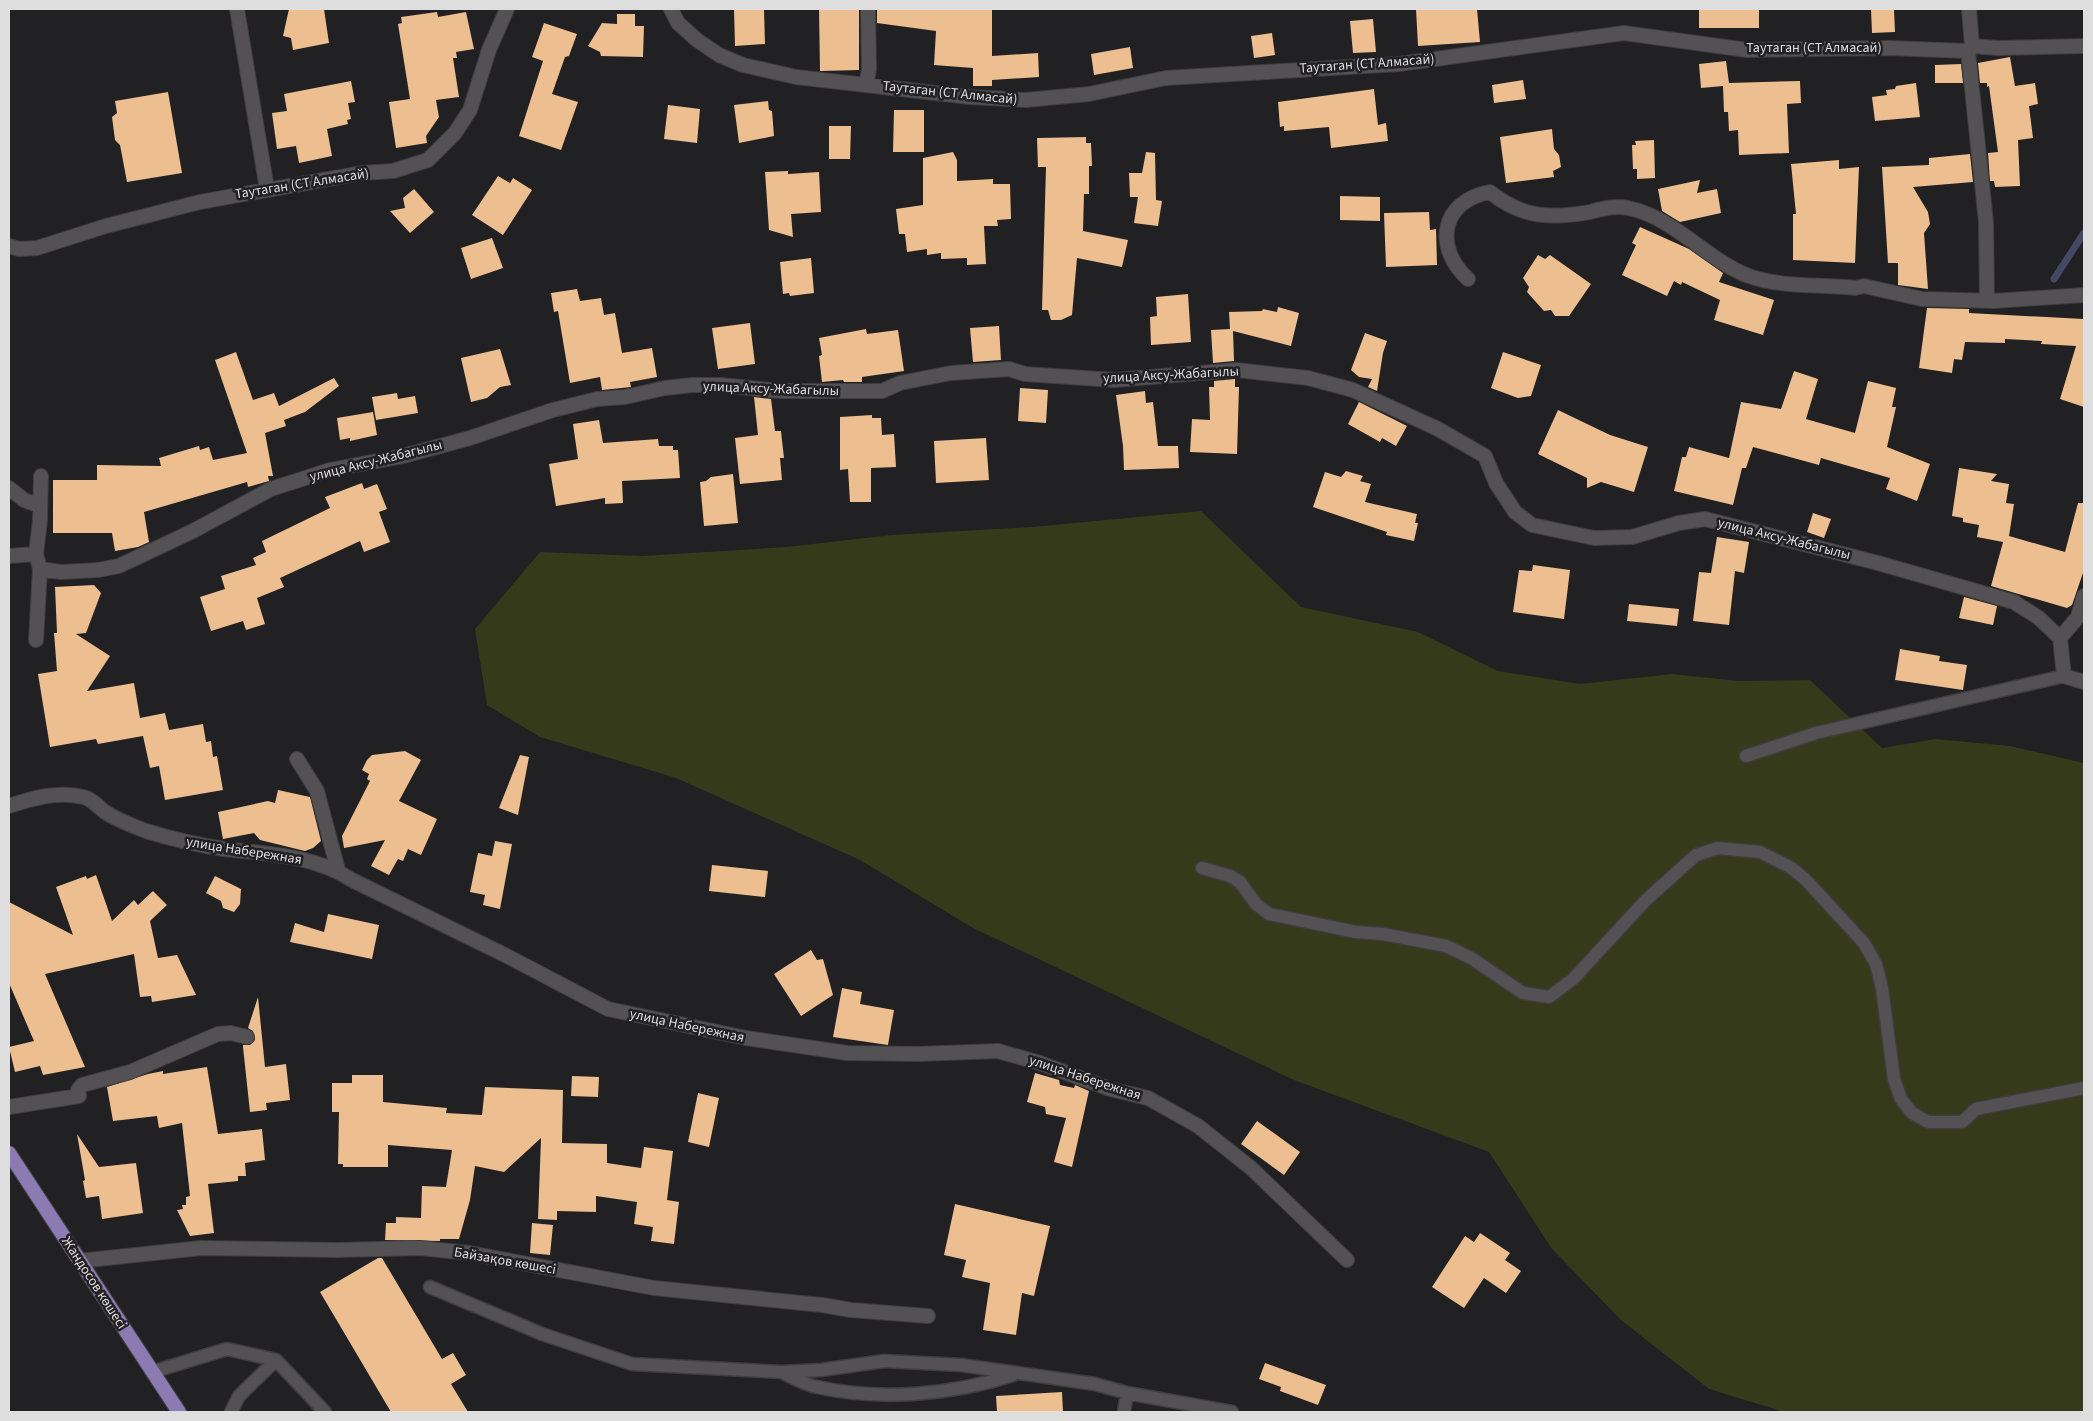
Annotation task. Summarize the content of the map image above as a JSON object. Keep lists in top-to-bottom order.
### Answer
{
  "streets": {
    "main road": ["Жандосов көшесі"],
    "street": [
      "Таутаган (СТ Алмасай)",
      "улица Аксу-Жабагылы",
      "улица Набережная",
      "Байзақов көшесі"
    ]
  },
  "crossings": [
    ["Байзақов көшесі", "Жандосов көшесі"]
  ]
}
